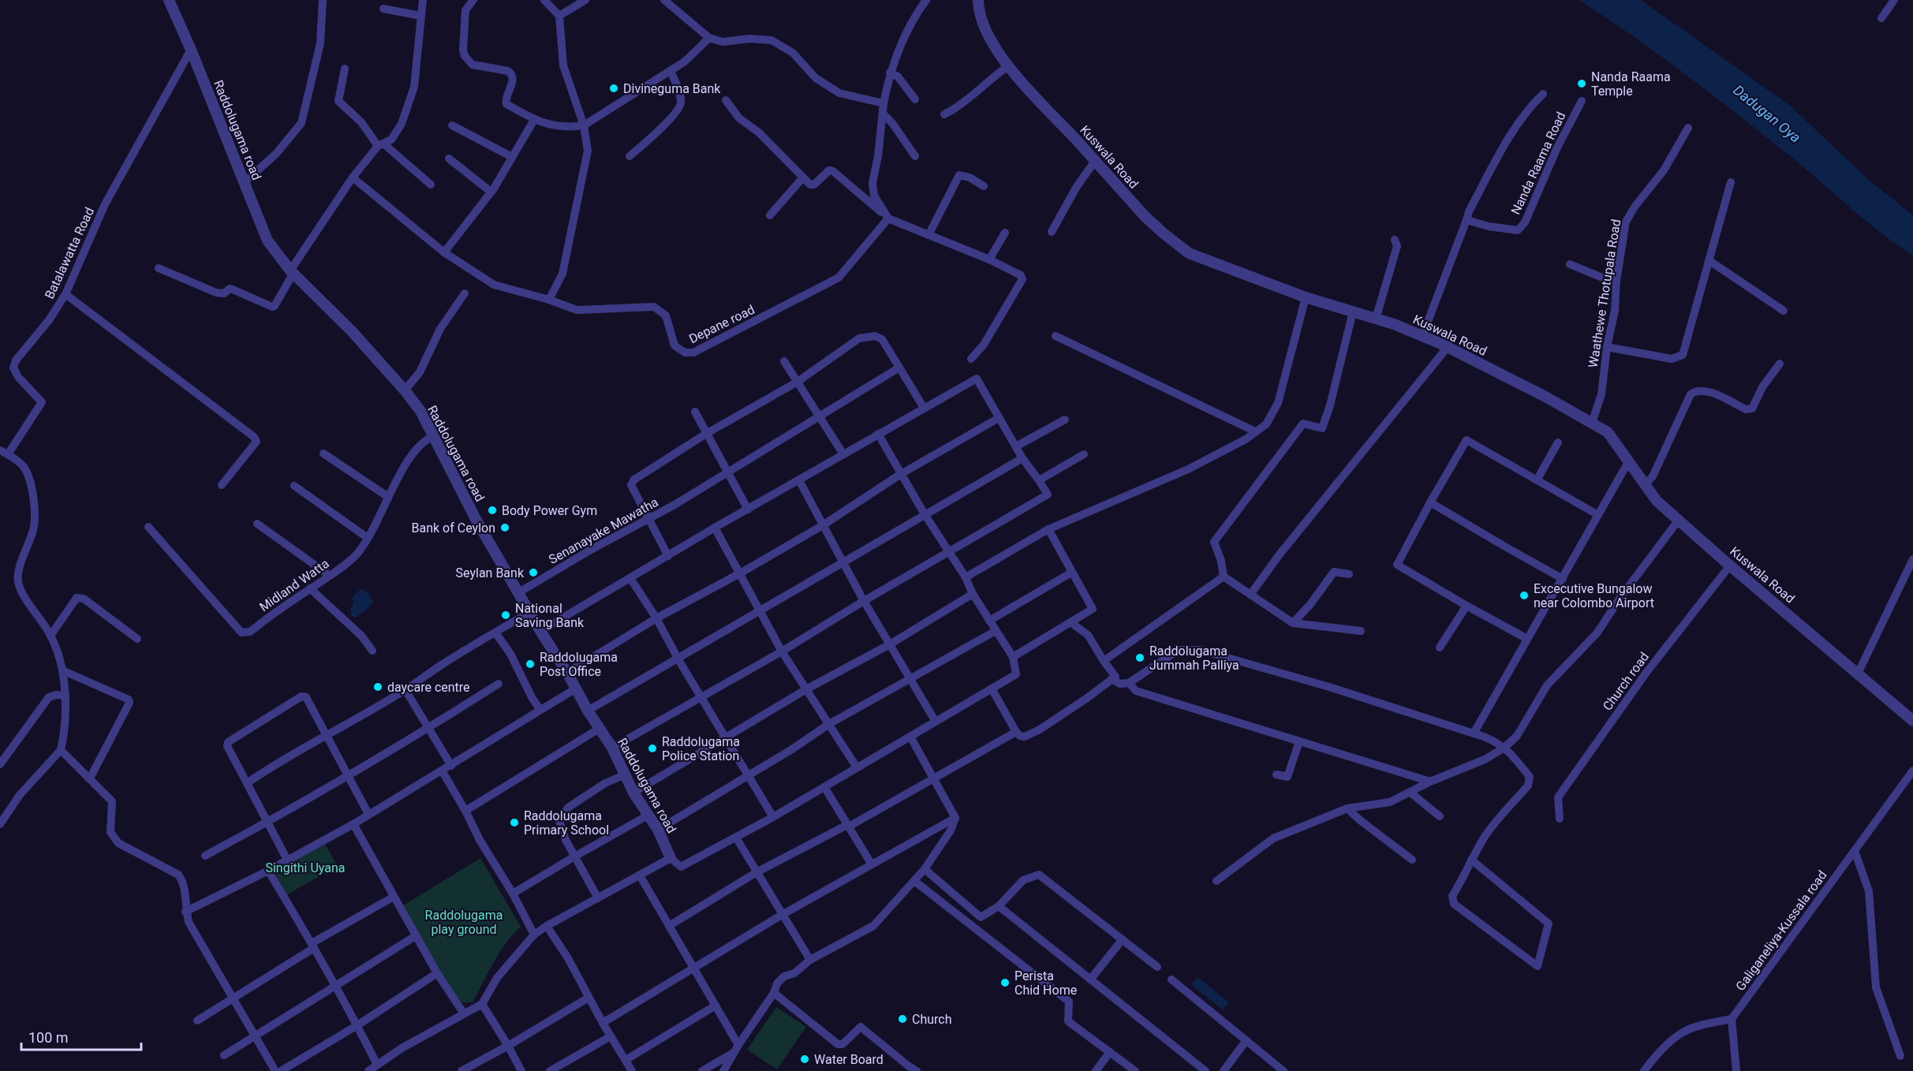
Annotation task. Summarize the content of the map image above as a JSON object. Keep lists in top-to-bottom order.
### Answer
{
  "streets": {
    "street": [
      "Raddolugama road",
      "Kuswala Road",
      "Nanda Raama Road",
      "Batalawatta Road",
      "Waathewe Thotupala Road",
      "Depane road",
      "Senanayake Mawatha",
      "Midland Watta",
      "Church road",
      "Galiganeliya-Kussala road"
    ]
  },
  "crossings": [
    ["Raddolugama road", "Batalawatta Road"],
    ["Raddolugama road", "Senanayake Mawatha"],
    ["Raddolugama road", "Midland Watta"],
    ["Kuswala Road", "Waathewe Thotupala Road"],
    ["Kuswala Road", "Church road"]
  ],
  "water": ["Dadugan Oya"],
  "parks": ["Singithi Uyana", "Raddolugama play ground"],
  "places": [
    "Nanda Raama Temple",
    "Divineguma Bank",
    "Body Power Gym",
    "Bank of Ceylon",
    "Seylan Bank",
    "Excecutive Bungalow near Colombo Airport",
    "National Saving Bank",
    "Raddolugama Jummah Palliya",
    "Raddolugama Post Office",
    "daycare centre",
    "Raddolugama Police Station",
    "Raddolugama Primary School",
    "Perista Chid Home",
    "Church",
    "Water Board"
  ],
  "scale_bar": "100 m"
}
